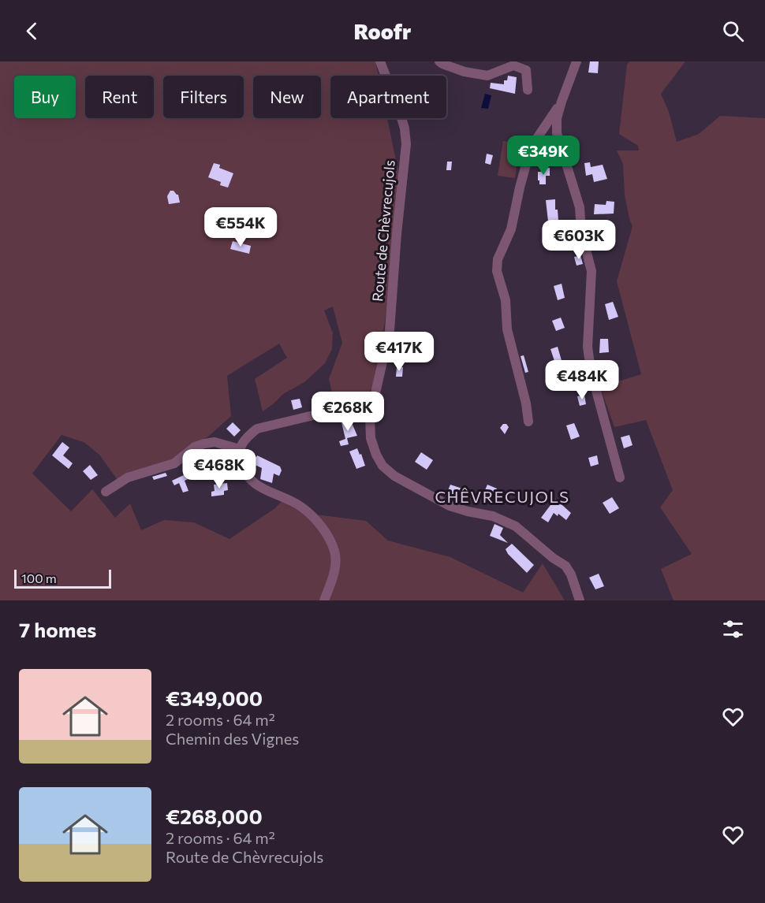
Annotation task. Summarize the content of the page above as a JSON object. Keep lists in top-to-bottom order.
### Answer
{
  "streets": {
    "street": ["Route de Chèvrecujols"]
  },
  "districts": ["CHÊVRECUJOLS"],
  "scale_bar": "100 m",
  "page": {
    "header": "Roofr",
    "chip": [
      "Buy",
      "Rent",
      "Filters",
      "New",
      "Apartment"
    ],
    "price": [
      "€349K",
      "€554K",
      "€603K",
      "€417K",
      "€484K",
      "€268K",
      "€468K"
    ],
    "scale": "100 m",
    "heading": "7 homes",
    "list": [
      {
        "name": "€349,000",
        "note": "2 rooms · 64 m² · Chemin des Vignes"
      },
      {
        "name": "€268,000",
        "note": "2 rooms · 64 m² · Route de Chèvrecujols"
      }
    ]
  }
}
